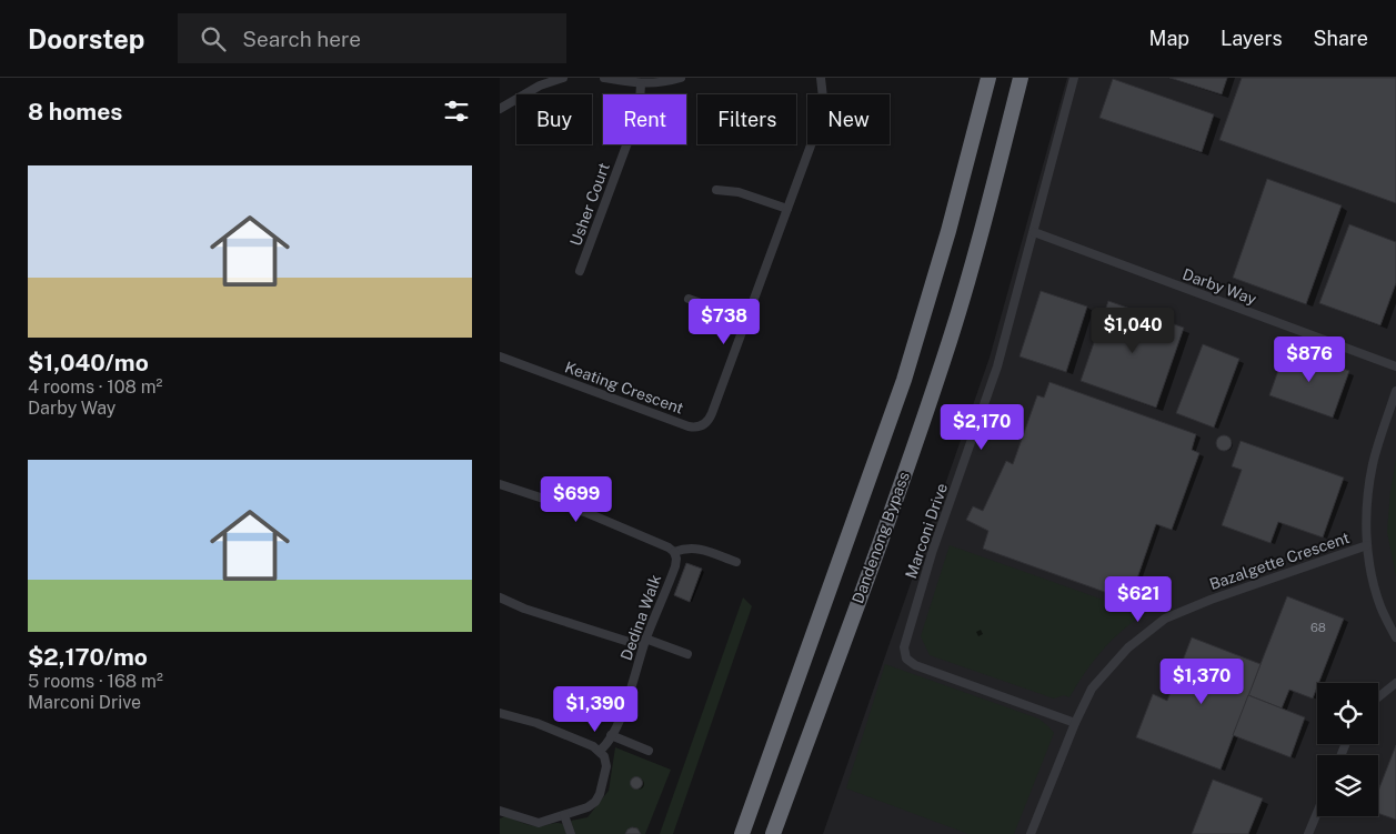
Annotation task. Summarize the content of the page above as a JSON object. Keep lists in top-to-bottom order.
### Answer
{
  "streets": {
    "highway": ["Dandenong Bypass"],
    "street": [
      "Usher Court",
      "Darby Way",
      "Keating Crescent",
      "Marconi Drive",
      "Bazalgette Crescent",
      "Dedina Walk"
    ]
  },
  "crossings": [
    ["Darby Way", "Marconi Drive"],
    ["Marconi Drive", "Bazalgette Crescent"]
  ],
  "house_numbers": ["68"],
  "page": {
    "header": "Doorstep",
    "search": "Search here",
    "nav": ["Map", "Layers", "Share"],
    "heading": "8 homes",
    "chip": [
      "Buy",
      "Rent",
      "Filters",
      "New"
    ],
    "list": [
      {
        "name": "$1,040/mo",
        "note": "4 rooms · 108 m² · Darby Way"
      },
      {
        "name": "$2,170/mo",
        "note": "5 rooms · 168 m² · Marconi Drive"
      }
    ],
    "price": [
      "$738",
      "$1,040",
      "$876",
      "$2,170",
      "$699",
      "$621",
      "$1,370",
      "$1,390"
    ]
  }
}
